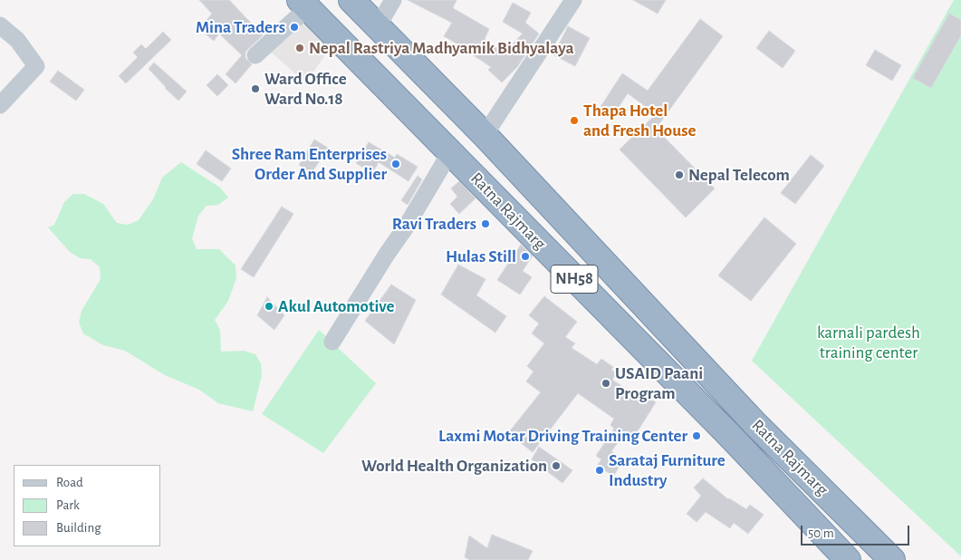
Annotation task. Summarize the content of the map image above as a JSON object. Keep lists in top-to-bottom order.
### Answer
{
  "streets": {
    "highway": ["Ratna Rajmarg", "NH58"]
  },
  "parks": ["karnali pardesh training center"],
  "places": [
    "Mina Traders",
    "Nepal Rastriya Madhyamik Bidhyalaya",
    "Ward Office Ward No.18",
    "Thapa Hotel and Fresh House",
    "Shree Ram Enterprises Order And Supplier",
    "Nepal Telecom",
    "Ravi Traders",
    "Hulas Still",
    "Akul Automotive",
    "USAID Paani Program",
    "Laxmi Motar Driving Training Center",
    "World Health Organization",
    "Sarataj Furniture Industry"
  ],
  "legend": ["Road", "Park", "Building"],
  "scale_bar": "50 m"
}
